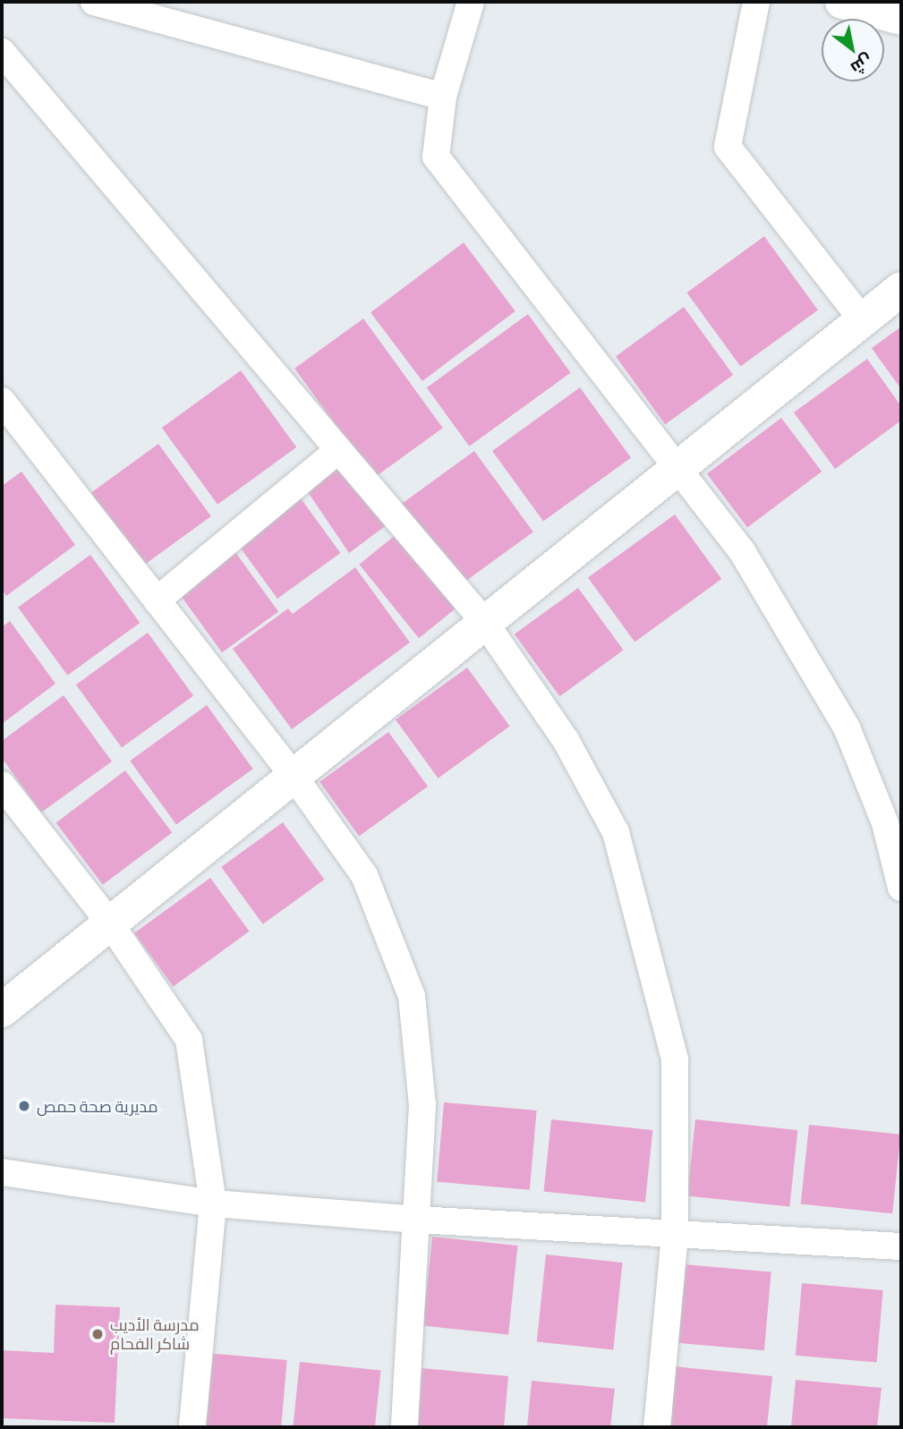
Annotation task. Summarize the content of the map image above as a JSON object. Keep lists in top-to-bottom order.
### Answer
{
  "places": ["مديرية صحة حمص", "مدرسة الأديب شاكر الفحام"],
  "north": "bottom right"
}
